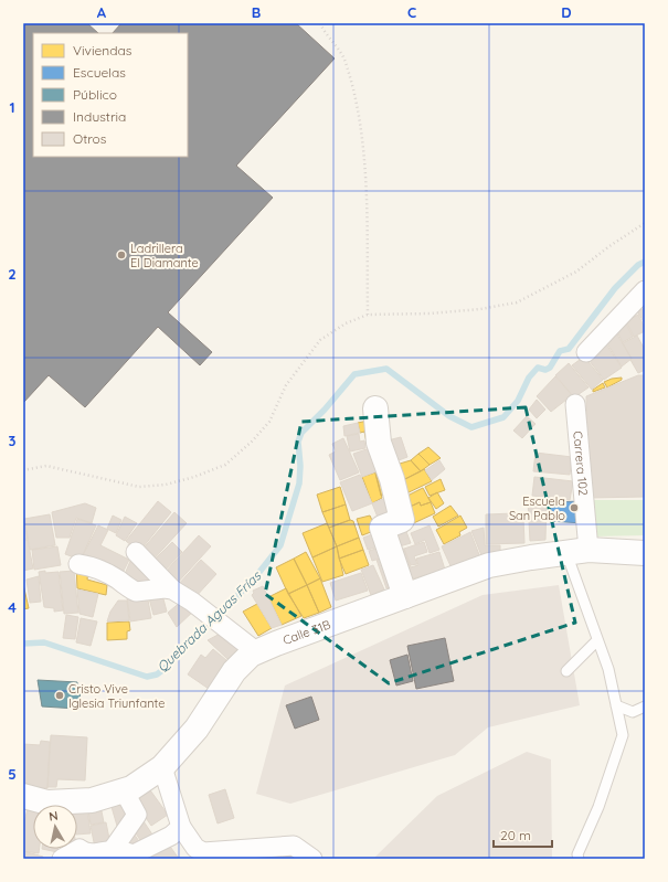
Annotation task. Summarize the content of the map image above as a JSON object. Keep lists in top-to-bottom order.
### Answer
{
  "streets": {
    "street": ["Carrera 102", "Calle 31B"]
  },
  "crossings": [
    ["Carrera 102", "Calle 31B"]
  ],
  "water": ["Quebrada Aguas Frías"],
  "places": ["Ladrillera El Diamante", "Escuela San Pablo", "Cristo Vive Iglesia Triunfante"],
  "legend": [
    "Viviendas",
    "Escuelas",
    "Público",
    "Industria",
    "Otros"
  ],
  "scale_bar": "20 m",
  "north": "top",
  "grid": {
    "columns": [
      "A",
      "B",
      "C",
      "D"
    ],
    "rows": [
      "1",
      "2",
      "3",
      "4",
      "5"
    ]
  }
}
